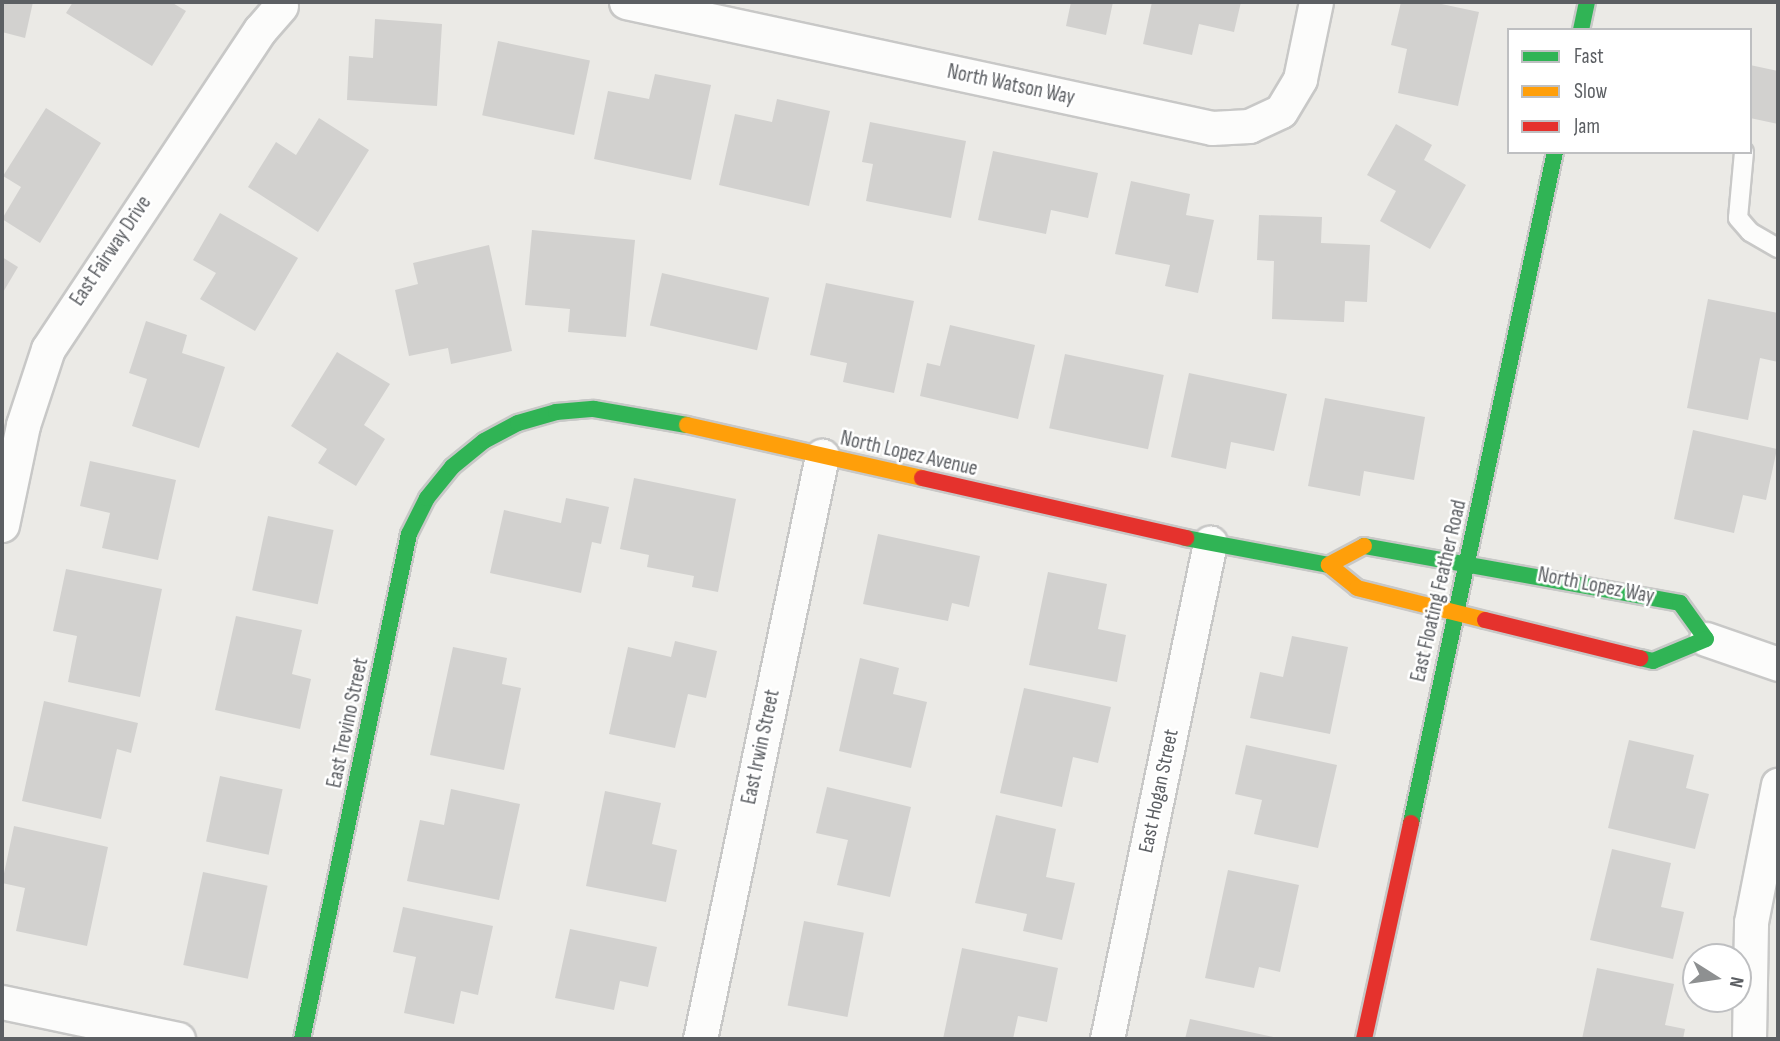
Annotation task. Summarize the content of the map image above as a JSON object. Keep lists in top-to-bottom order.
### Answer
{
  "streets": {
    "street": [
      "North Watson Way",
      "East Fairway Drive",
      "North Lopez Avenue",
      "North Lopez Way",
      "East Floating Feather Road",
      "East Trevino Street",
      "East Irwin Street",
      "East Hogan Street"
    ]
  },
  "crossings": [
    ["North Lopez Avenue", "East Floating Feather Road"],
    ["North Lopez Avenue", "East Trevino Street"],
    ["North Lopez Avenue", "East Irwin Street"],
    ["North Lopez Avenue", "East Hogan Street"],
    ["North Lopez Way", "East Floating Feather Road"]
  ],
  "legend": ["Fast", "Slow", "Jam"],
  "north": "right"
}
